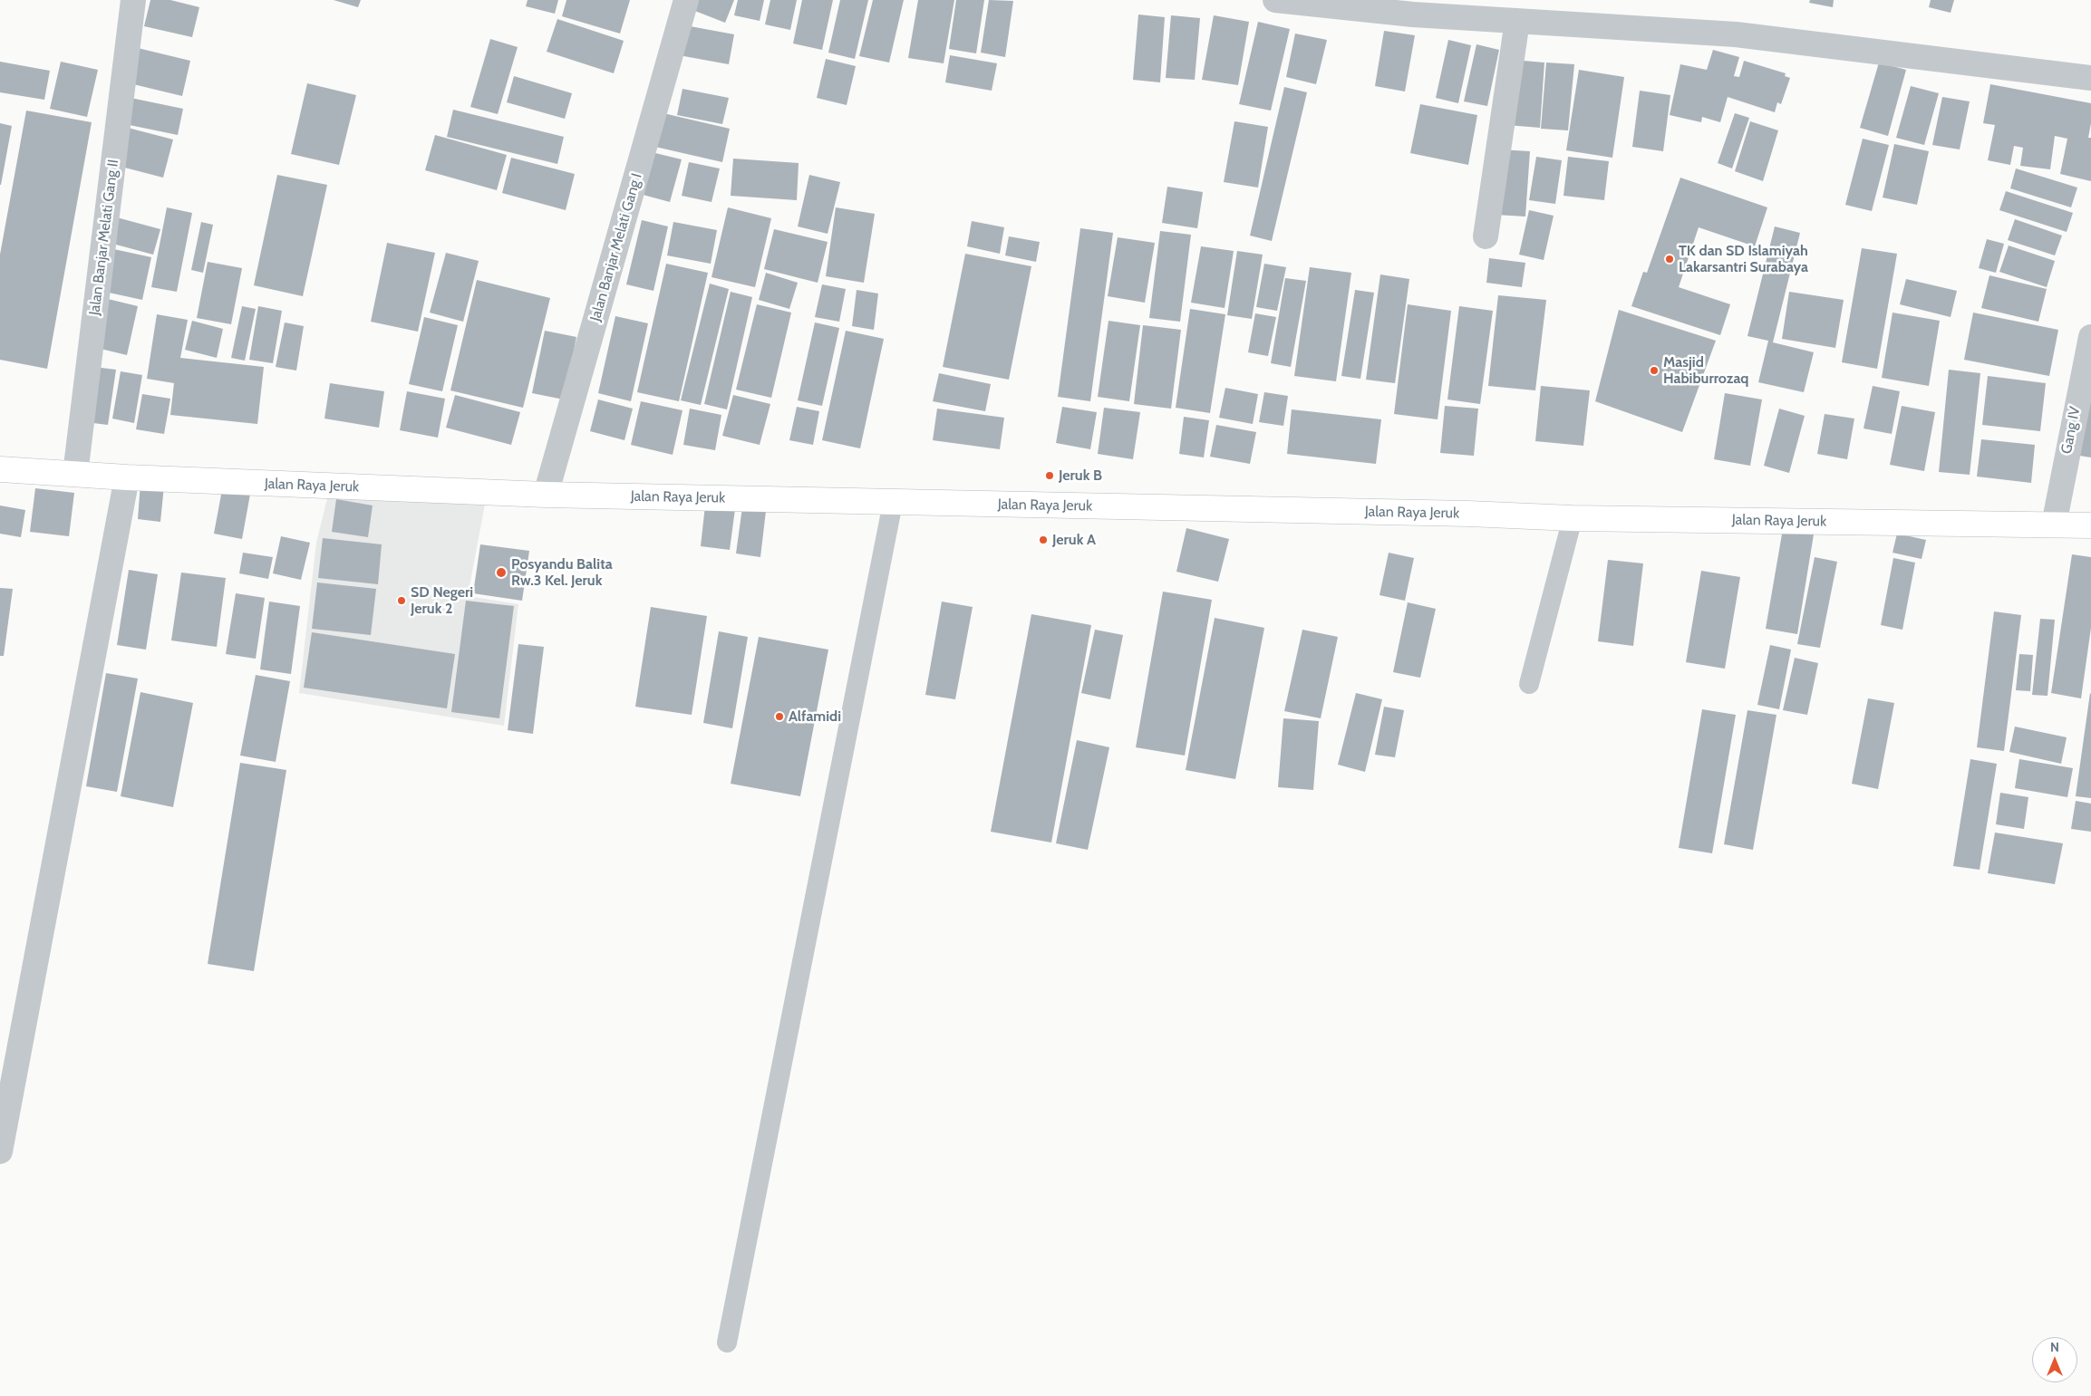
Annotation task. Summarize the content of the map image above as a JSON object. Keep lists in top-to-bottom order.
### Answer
{
  "streets": {
    "main road": ["Jalan Raya Jeruk"],
    "street": ["Jalan Banjar Melati Gang II", "Jalan Banjar Melati Gang I", "Gang IV"]
  },
  "crossings": [
    ["Jalan Banjar Melati Gang II", "Jalan Raya Jeruk"],
    ["Jalan Banjar Melati Gang I", "Jalan Raya Jeruk"],
    ["Gang IV", "Jalan Raya Jeruk"]
  ],
  "places": [
    "TK dan SD Islamiyah Lakarsantri Surabaya",
    "Masjid Habiburrozaq",
    "Jeruk B",
    "Jeruk A",
    "Posyandu Balita Rw.3 Kel. Jeruk",
    "SD Negeri Jeruk 2",
    "Alfamidi"
  ],
  "north": "top"
}
